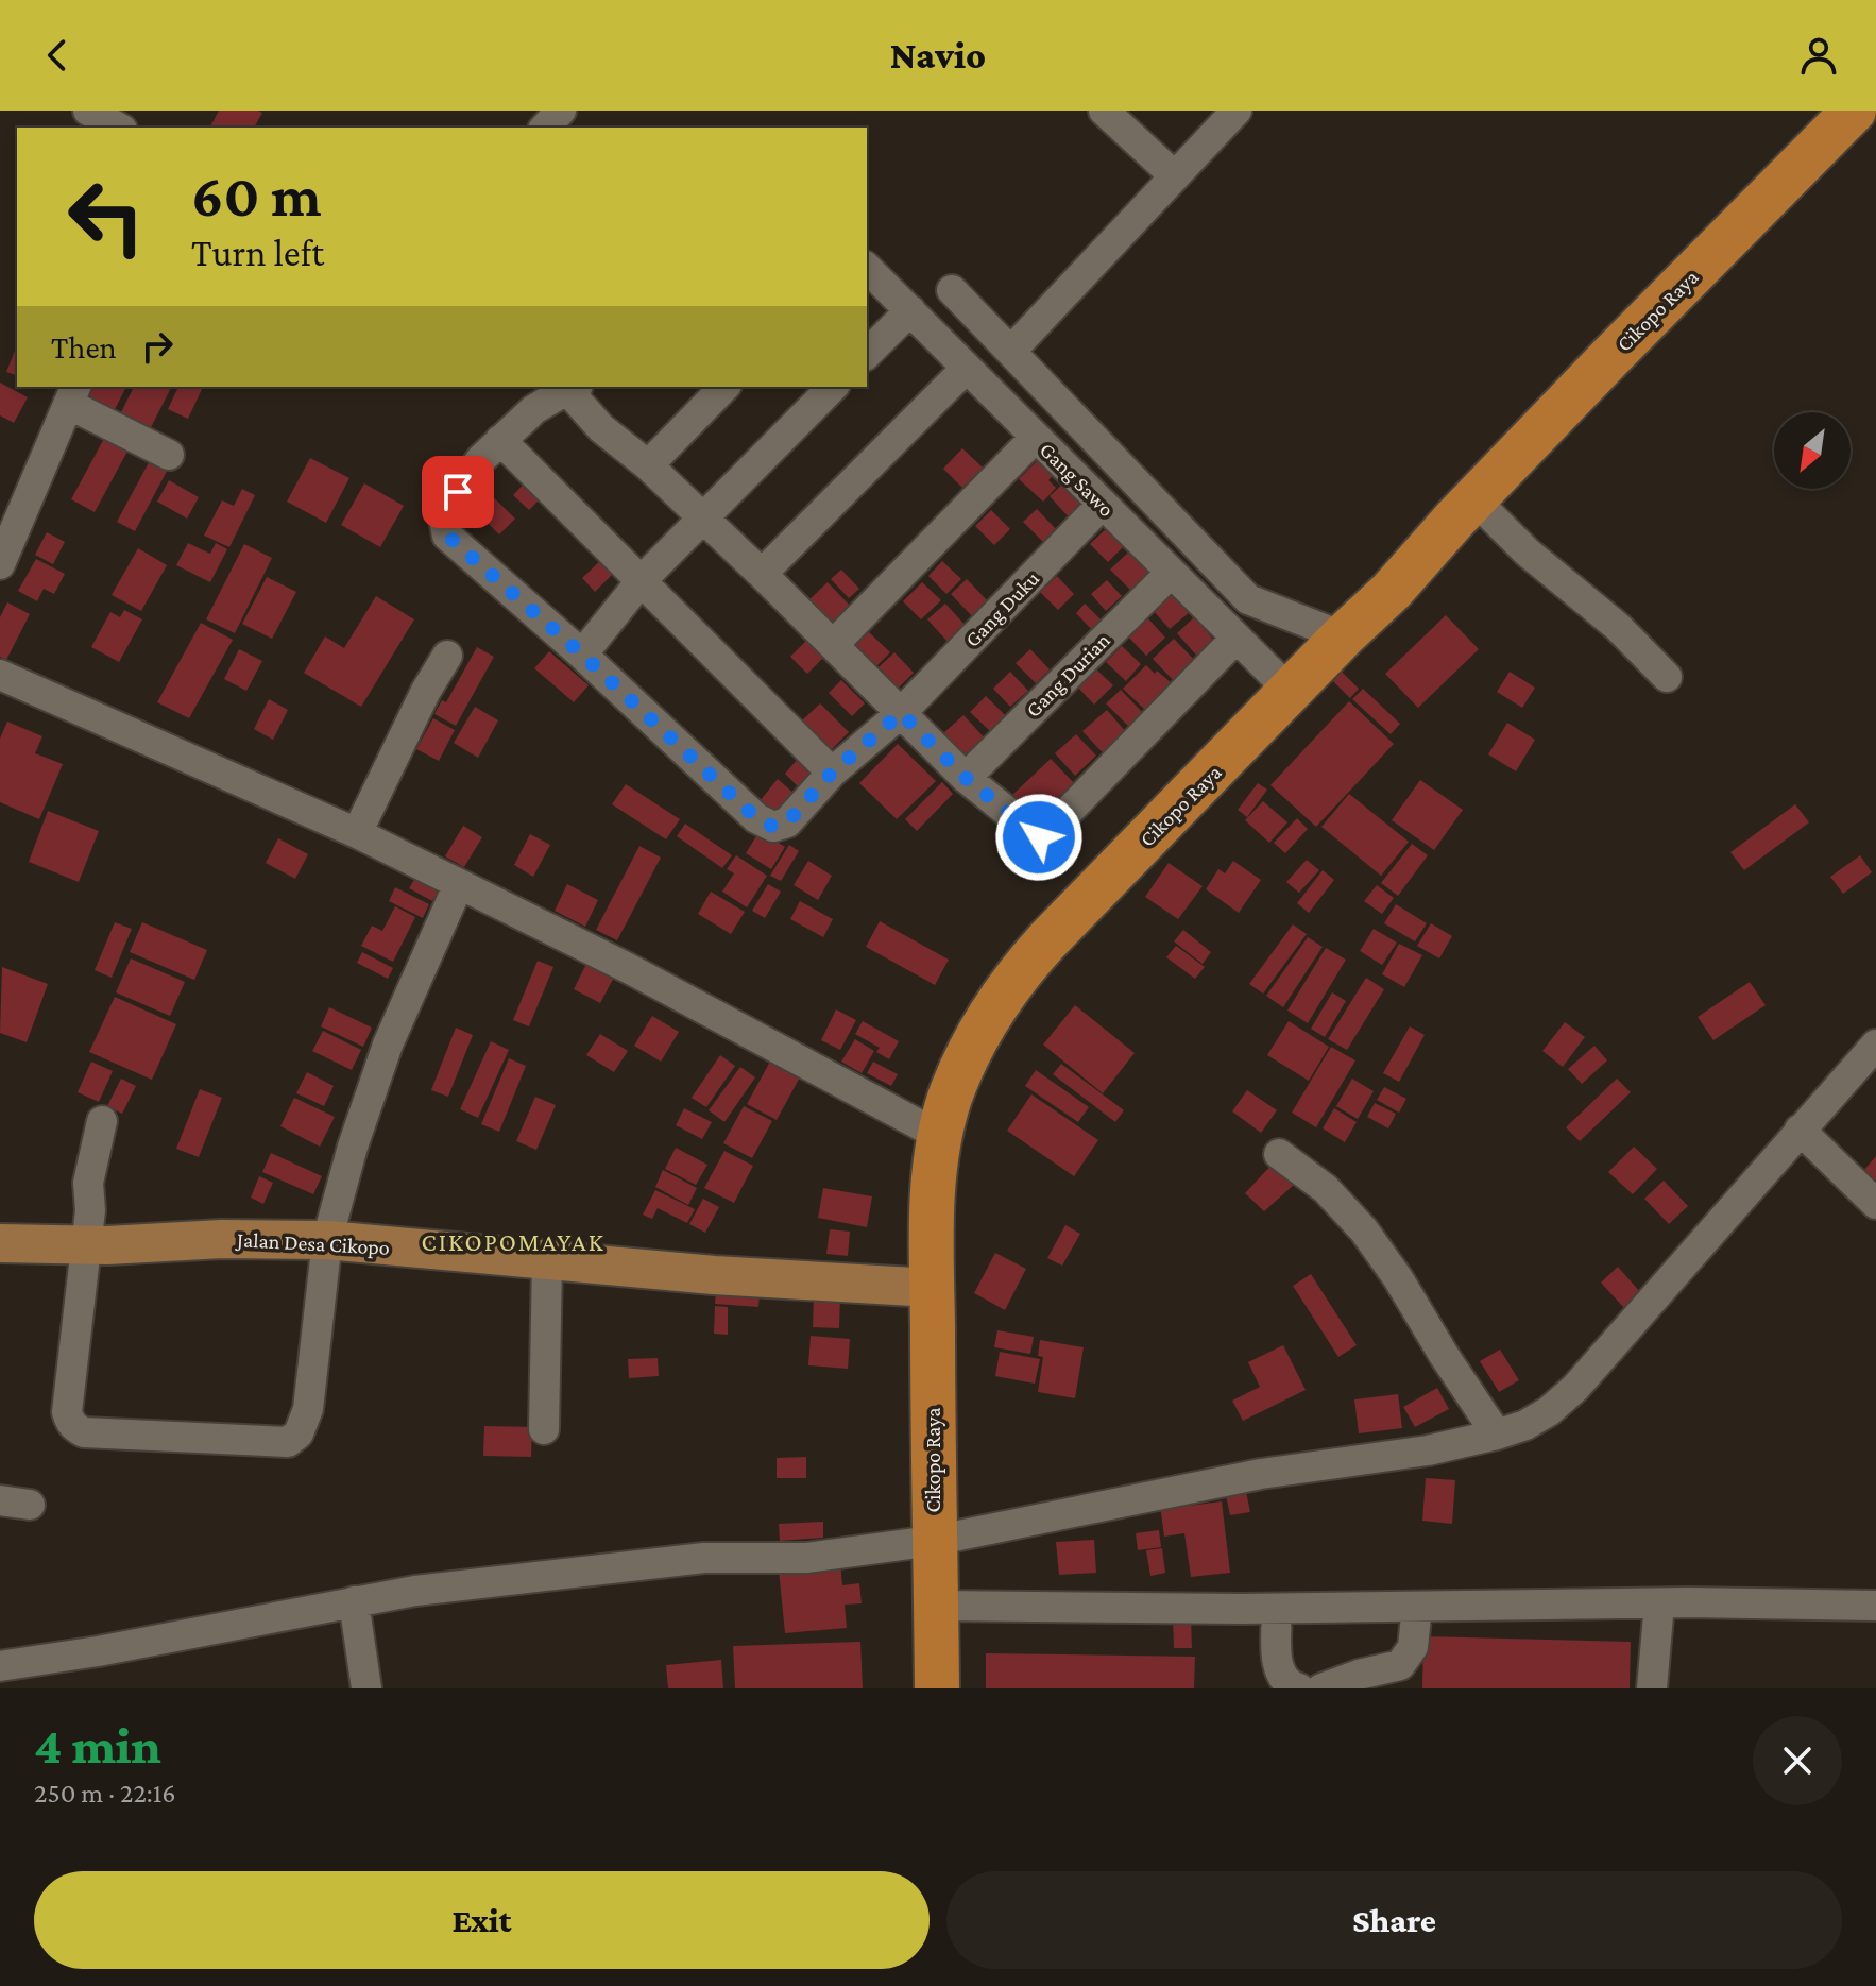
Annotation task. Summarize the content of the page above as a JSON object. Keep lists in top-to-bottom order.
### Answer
{
  "streets": {
    "highway": ["Cikopo Raya"],
    "main road": ["Jalan Desa Cikopo"],
    "street": ["Gang Sawo", "Gang Duku", "Gang Durian"]
  },
  "crossings": [
    ["Cikopo Raya", "Gang Sawo"],
    ["Cikopo Raya", "Jalan Desa Cikopo"],
    ["Gang Sawo", "Gang Duku"],
    ["Gang Sawo", "Gang Durian"]
  ],
  "districts": ["CIKOPOMAYAK"],
  "north": "bottom left",
  "page": {
    "header": "Navio",
    "turn": ["60 m", "Turn left"],
    "then": "Then",
    "heading": ["4 min", "250 m · 22:16"],
    "buttons": ["Exit", "Share"]
  }
}
